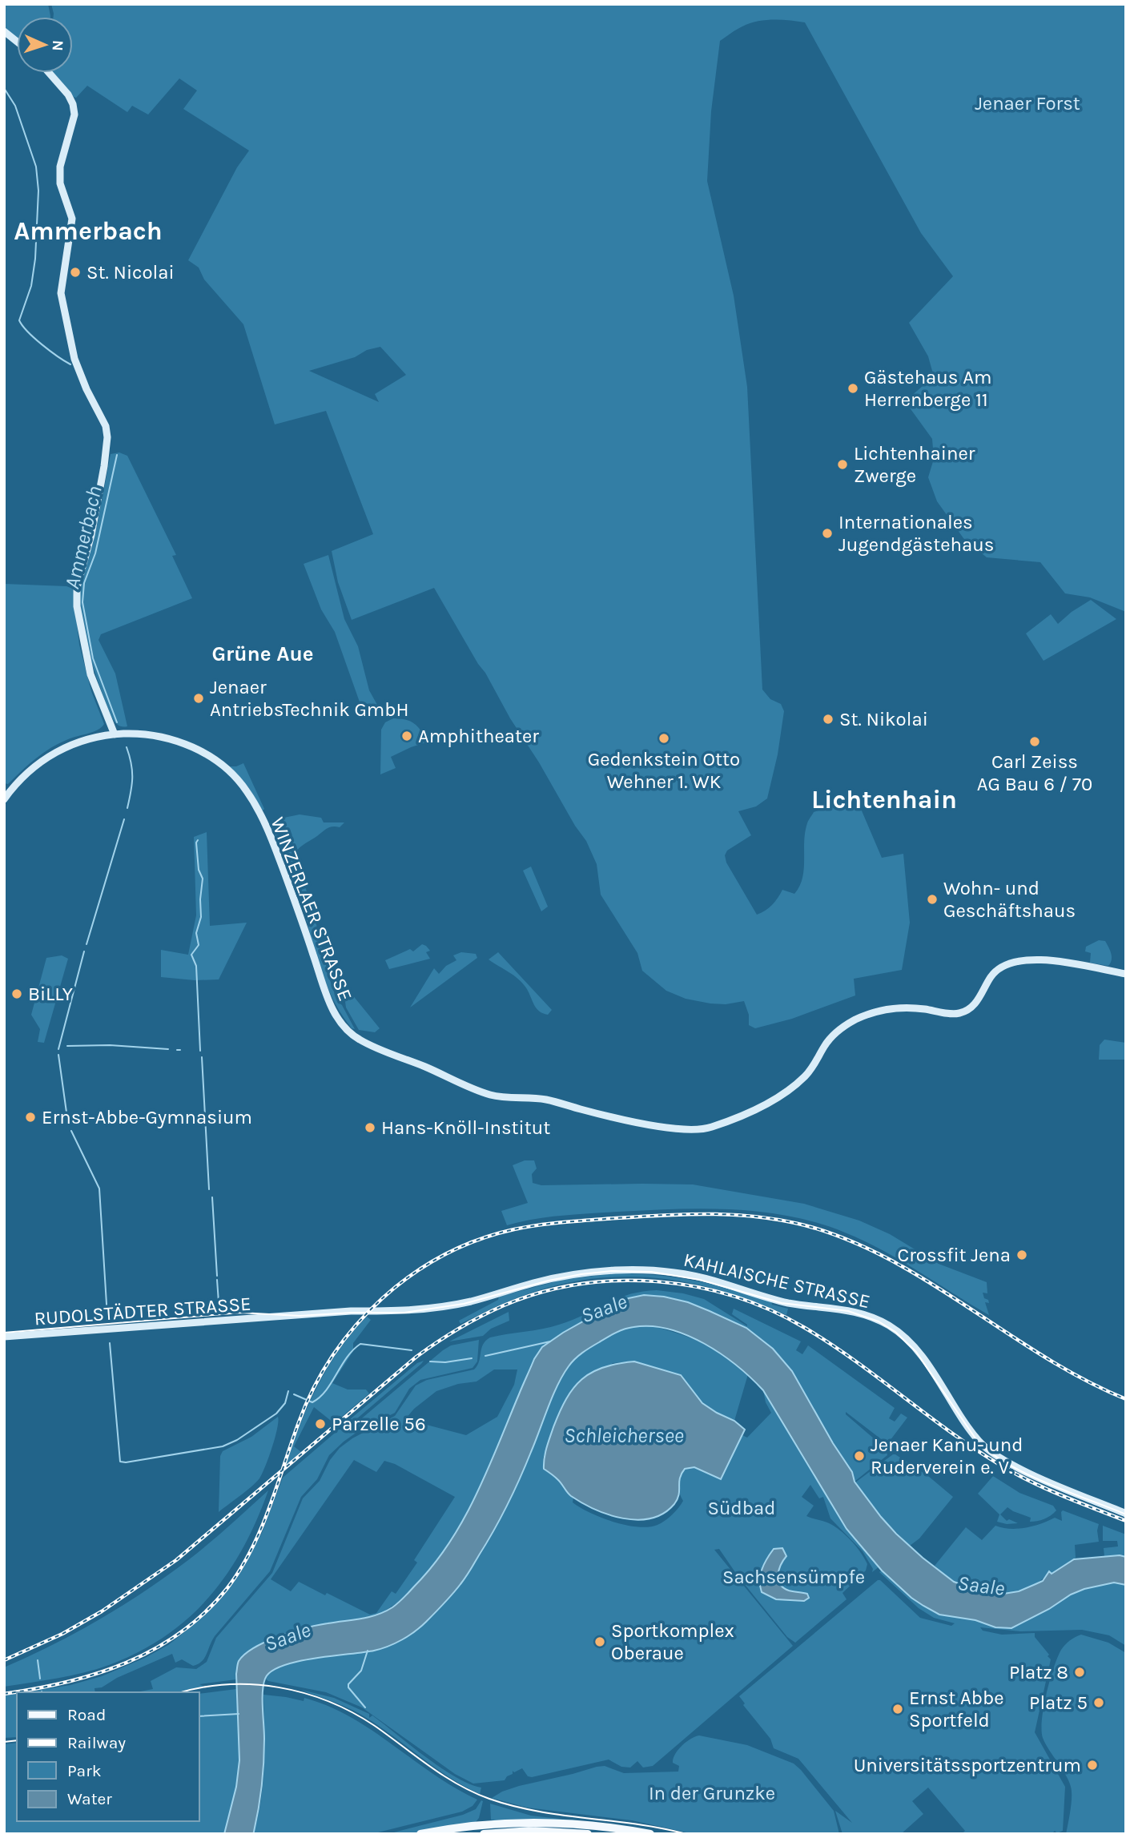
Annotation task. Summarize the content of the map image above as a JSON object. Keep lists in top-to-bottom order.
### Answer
{
  "streets": {
    "main road": ["WINZERLAER STRASSE", "KAHLAISCHE STRASSE", "RUDOLSTÄDTER STRASSE"]
  },
  "crossings": [
    ["KAHLAISCHE STRASSE", "RUDOLSTÄDTER STRASSE"]
  ],
  "districts": ["Ammerbach", "Grüne Aue", "Lichtenhain"],
  "water": ["Ammerbach", "Saale", "Schleichersee"],
  "parks": [
    "Jenaer Forst",
    "Südbad",
    "Sachsensümpfe",
    "In der Grunzke"
  ],
  "places": [
    "St. Nicolai",
    "Gästehaus Am Herrenberge 11",
    "Lichtenhainer Zwerge",
    "Internationales Jugendgästehaus",
    "Jenaer AntriebsTechnik GmbH",
    "St. Nikolai",
    "Amphitheater",
    "Gedenkstein Otto Wehner 1. WK",
    "Carl Zeiss AG Bau 6 / 70",
    "Wohn- und Geschäftshaus",
    "BiLLY",
    "Ernst-Abbe-Gymnasium",
    "Hans-Knöll-Institut",
    "Crossfit Jena",
    "Parzelle 56",
    "Jenaer Kanu- und Ruderverein e. V.",
    "Sportkomplex Oberaue",
    "Platz 8",
    "Platz 5",
    "Ernst Abbe Sportfeld",
    "Universitätssportzentrum"
  ],
  "legend": [
    "Road",
    "Railway",
    "Park",
    "Water"
  ],
  "north": "right"
}
